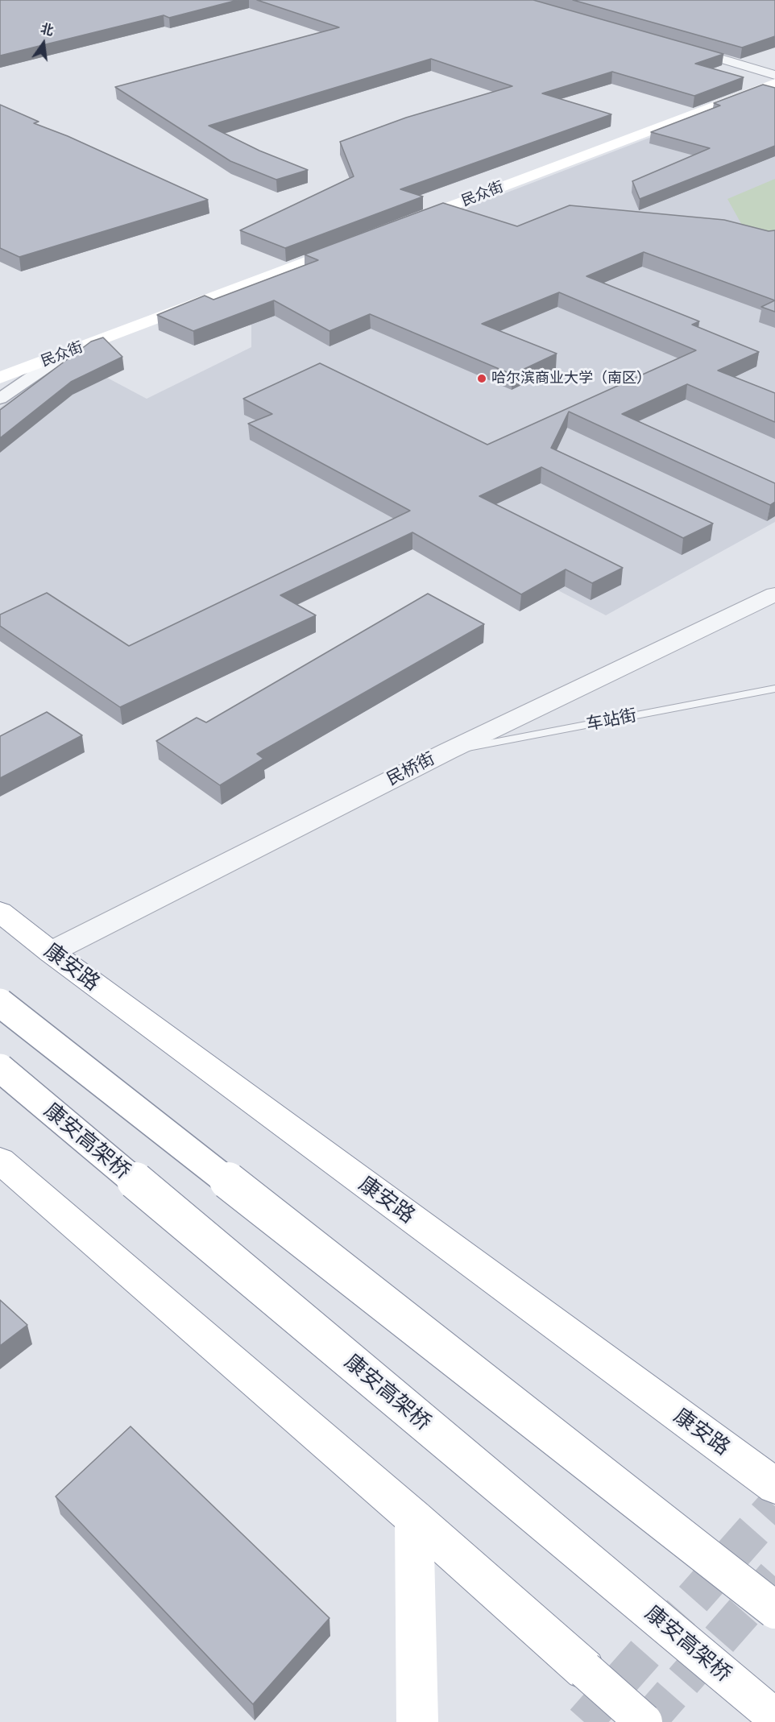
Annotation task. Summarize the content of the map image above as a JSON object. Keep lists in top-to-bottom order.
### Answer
{
  "streets": {
    "main road": ["民众街", "康安路", "康安高架桥"],
    "street": ["民桥街"],
    "lane": ["车站街"]
  },
  "crossings": [
    ["车站街", "民桥街"],
    ["民桥街", "康安路"]
  ],
  "places": ["哈尔滨商业大学（南区）"],
  "north": "top"
}
